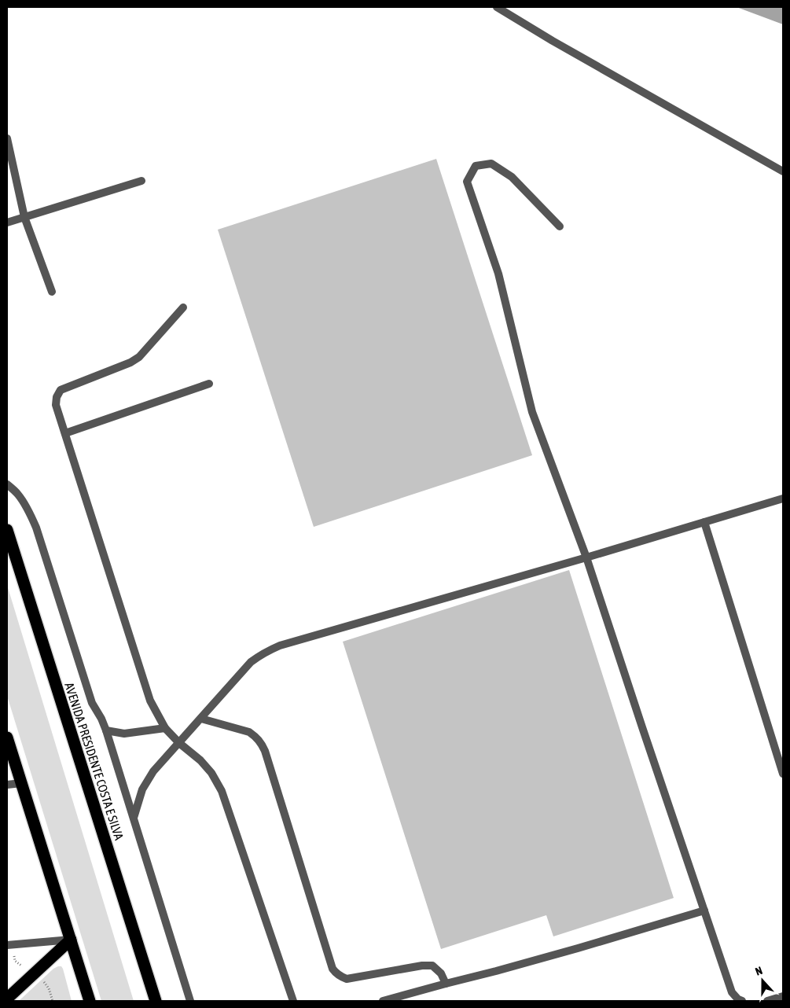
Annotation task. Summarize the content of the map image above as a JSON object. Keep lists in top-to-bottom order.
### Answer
{
  "streets": {
    "highway": ["AVENIDA PRESIDENTE COSTA E SILVA"]
  },
  "north": "top"
}
